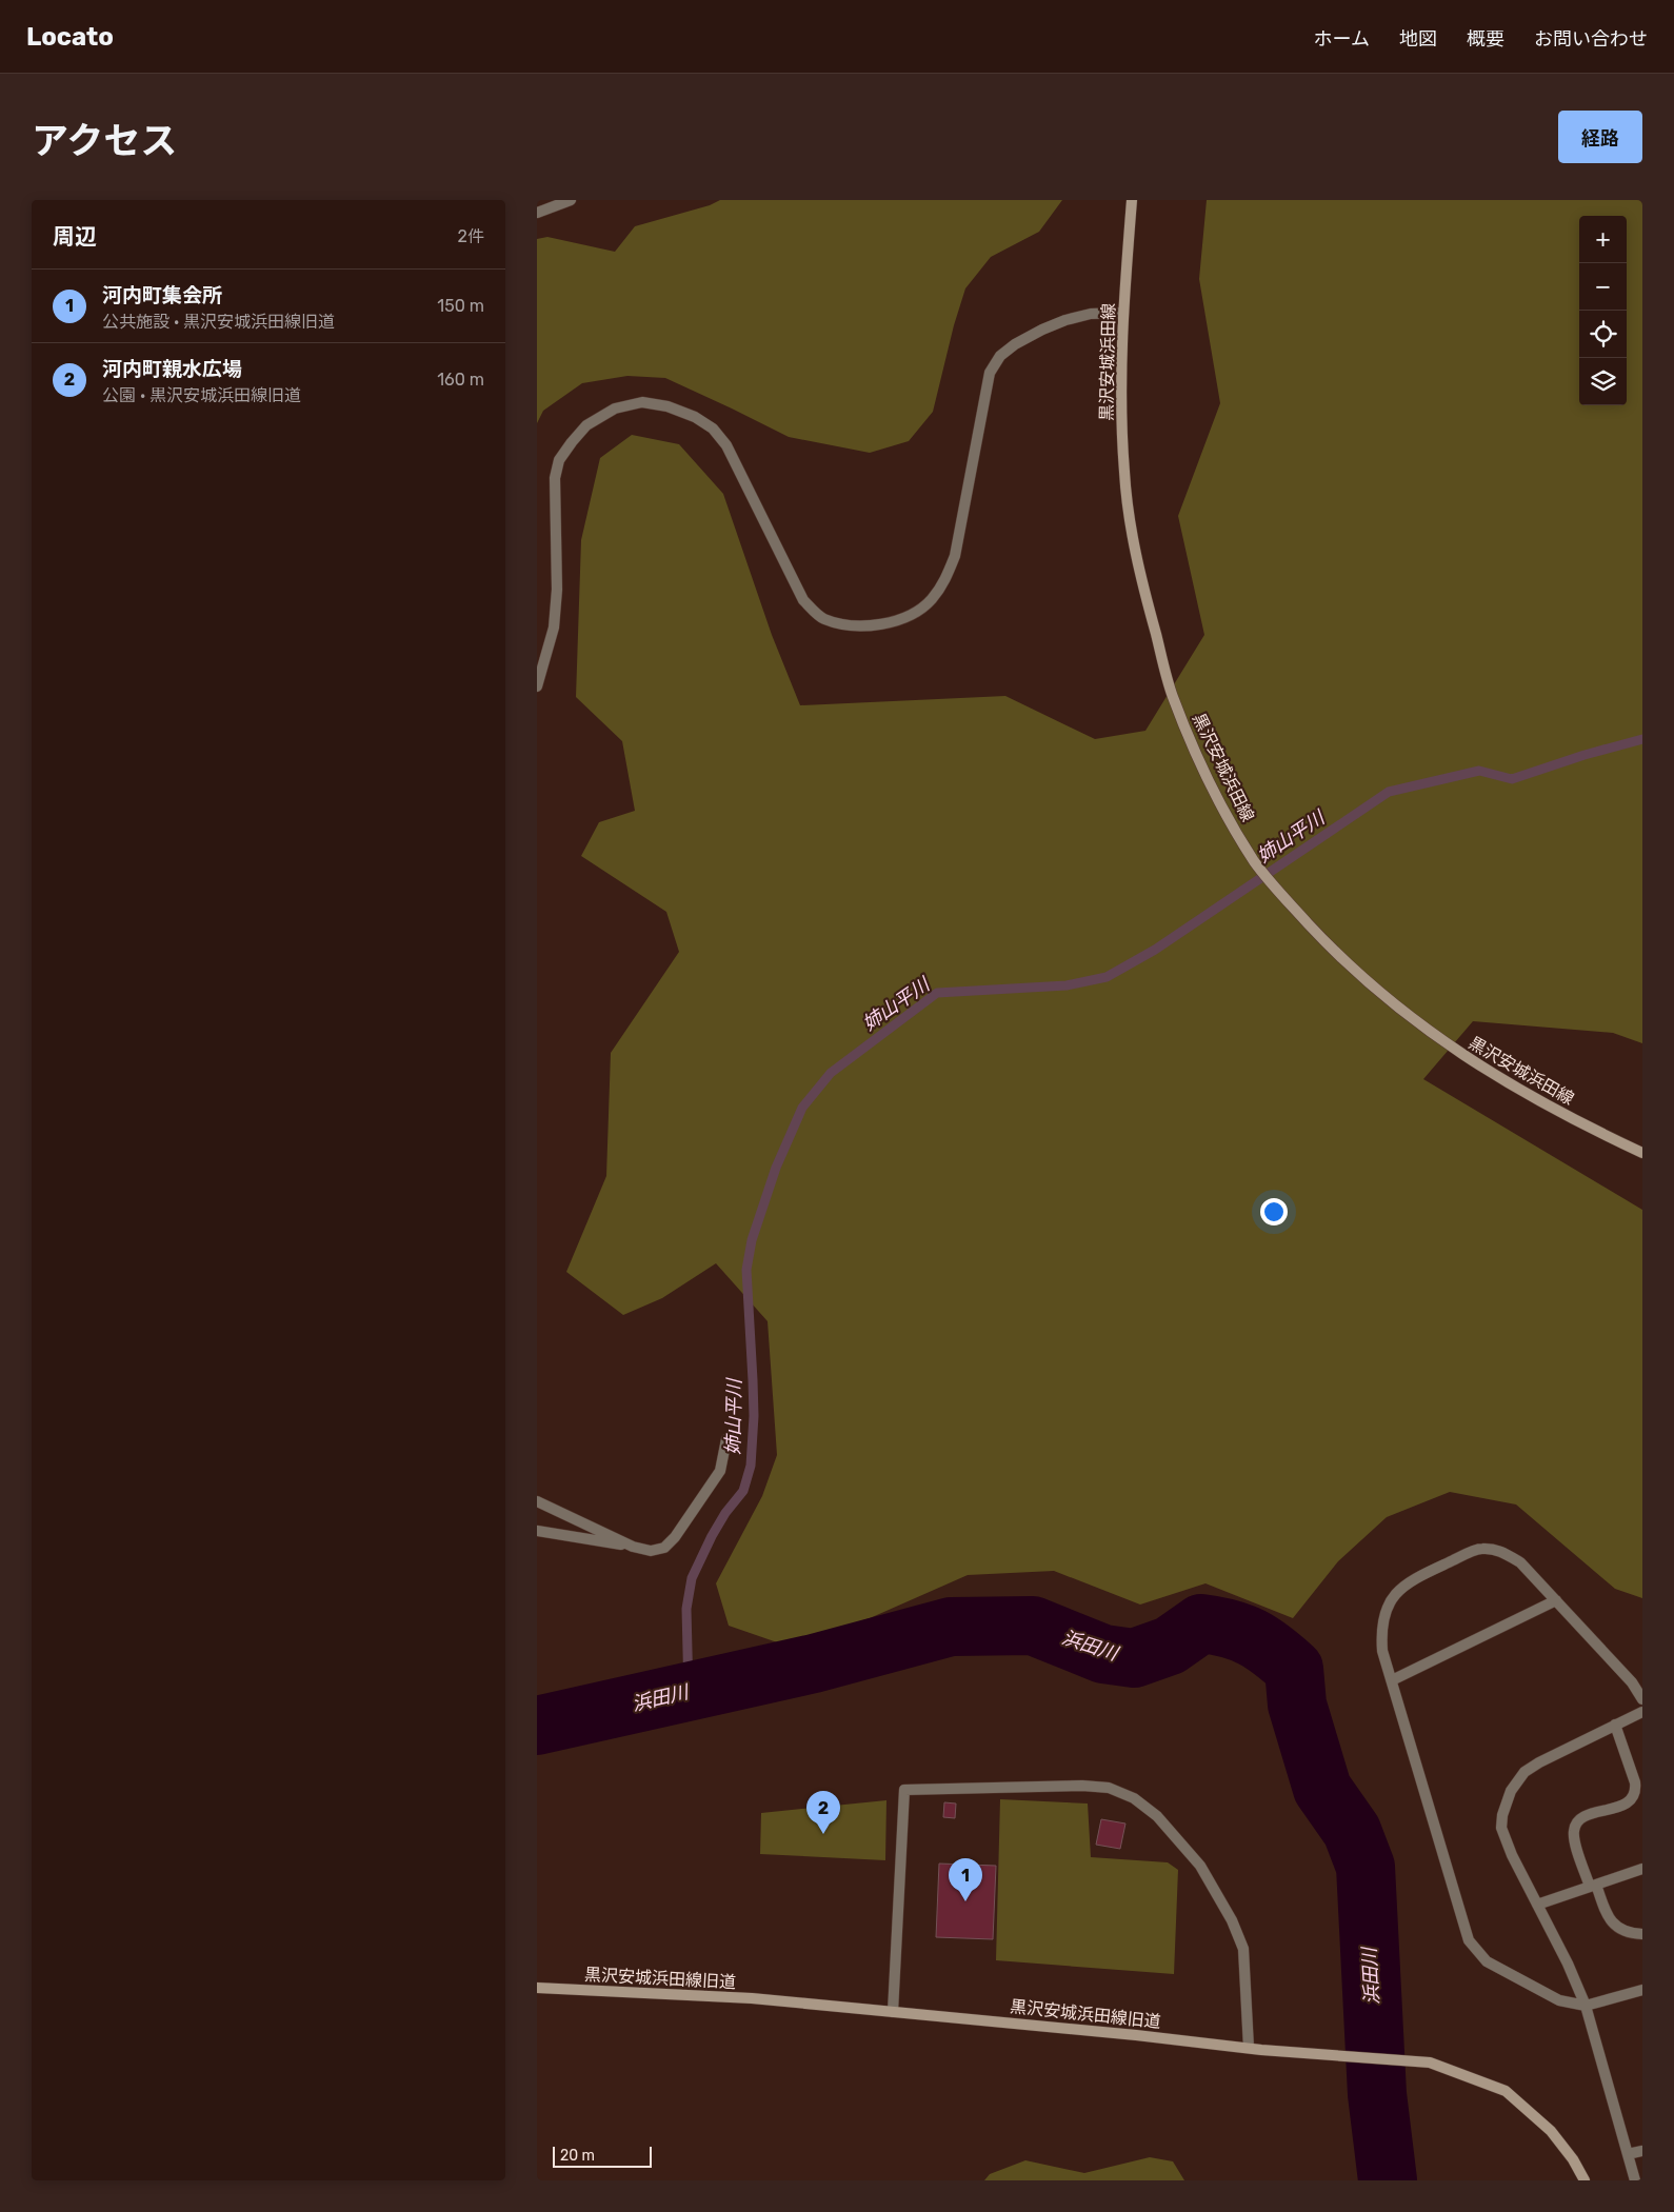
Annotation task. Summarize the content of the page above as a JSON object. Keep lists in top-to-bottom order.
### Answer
{
  "streets": {
    "main road": ["黒沢安城浜田線", "黒沢安城浜田線旧道"]
  },
  "water": ["姉山平川", "浜田川"],
  "scale_bar": "20 m",
  "page": {
    "header": "Locato",
    "nav": [
      "ホーム",
      "地図",
      "概要",
      "お問い合わせ"
    ],
    "title": "アクセス",
    "buttons": "経路",
    "heading": ["周辺", "2件"],
    "map_buttons": ["+", "−"],
    "list": [
      {
        "mark": "1",
        "name": "河内町集会所",
        "note": "公共施設 · 黒沢安城浜田線旧道",
        "value": "150 m"
      },
      {
        "mark": "2",
        "name": "河内町親水広場",
        "note": "公園 · 黒沢安城浜田線旧道",
        "value": "160 m"
      }
    ],
    "pins": ["2", "1"],
    "scale": "20 m"
  }
}
